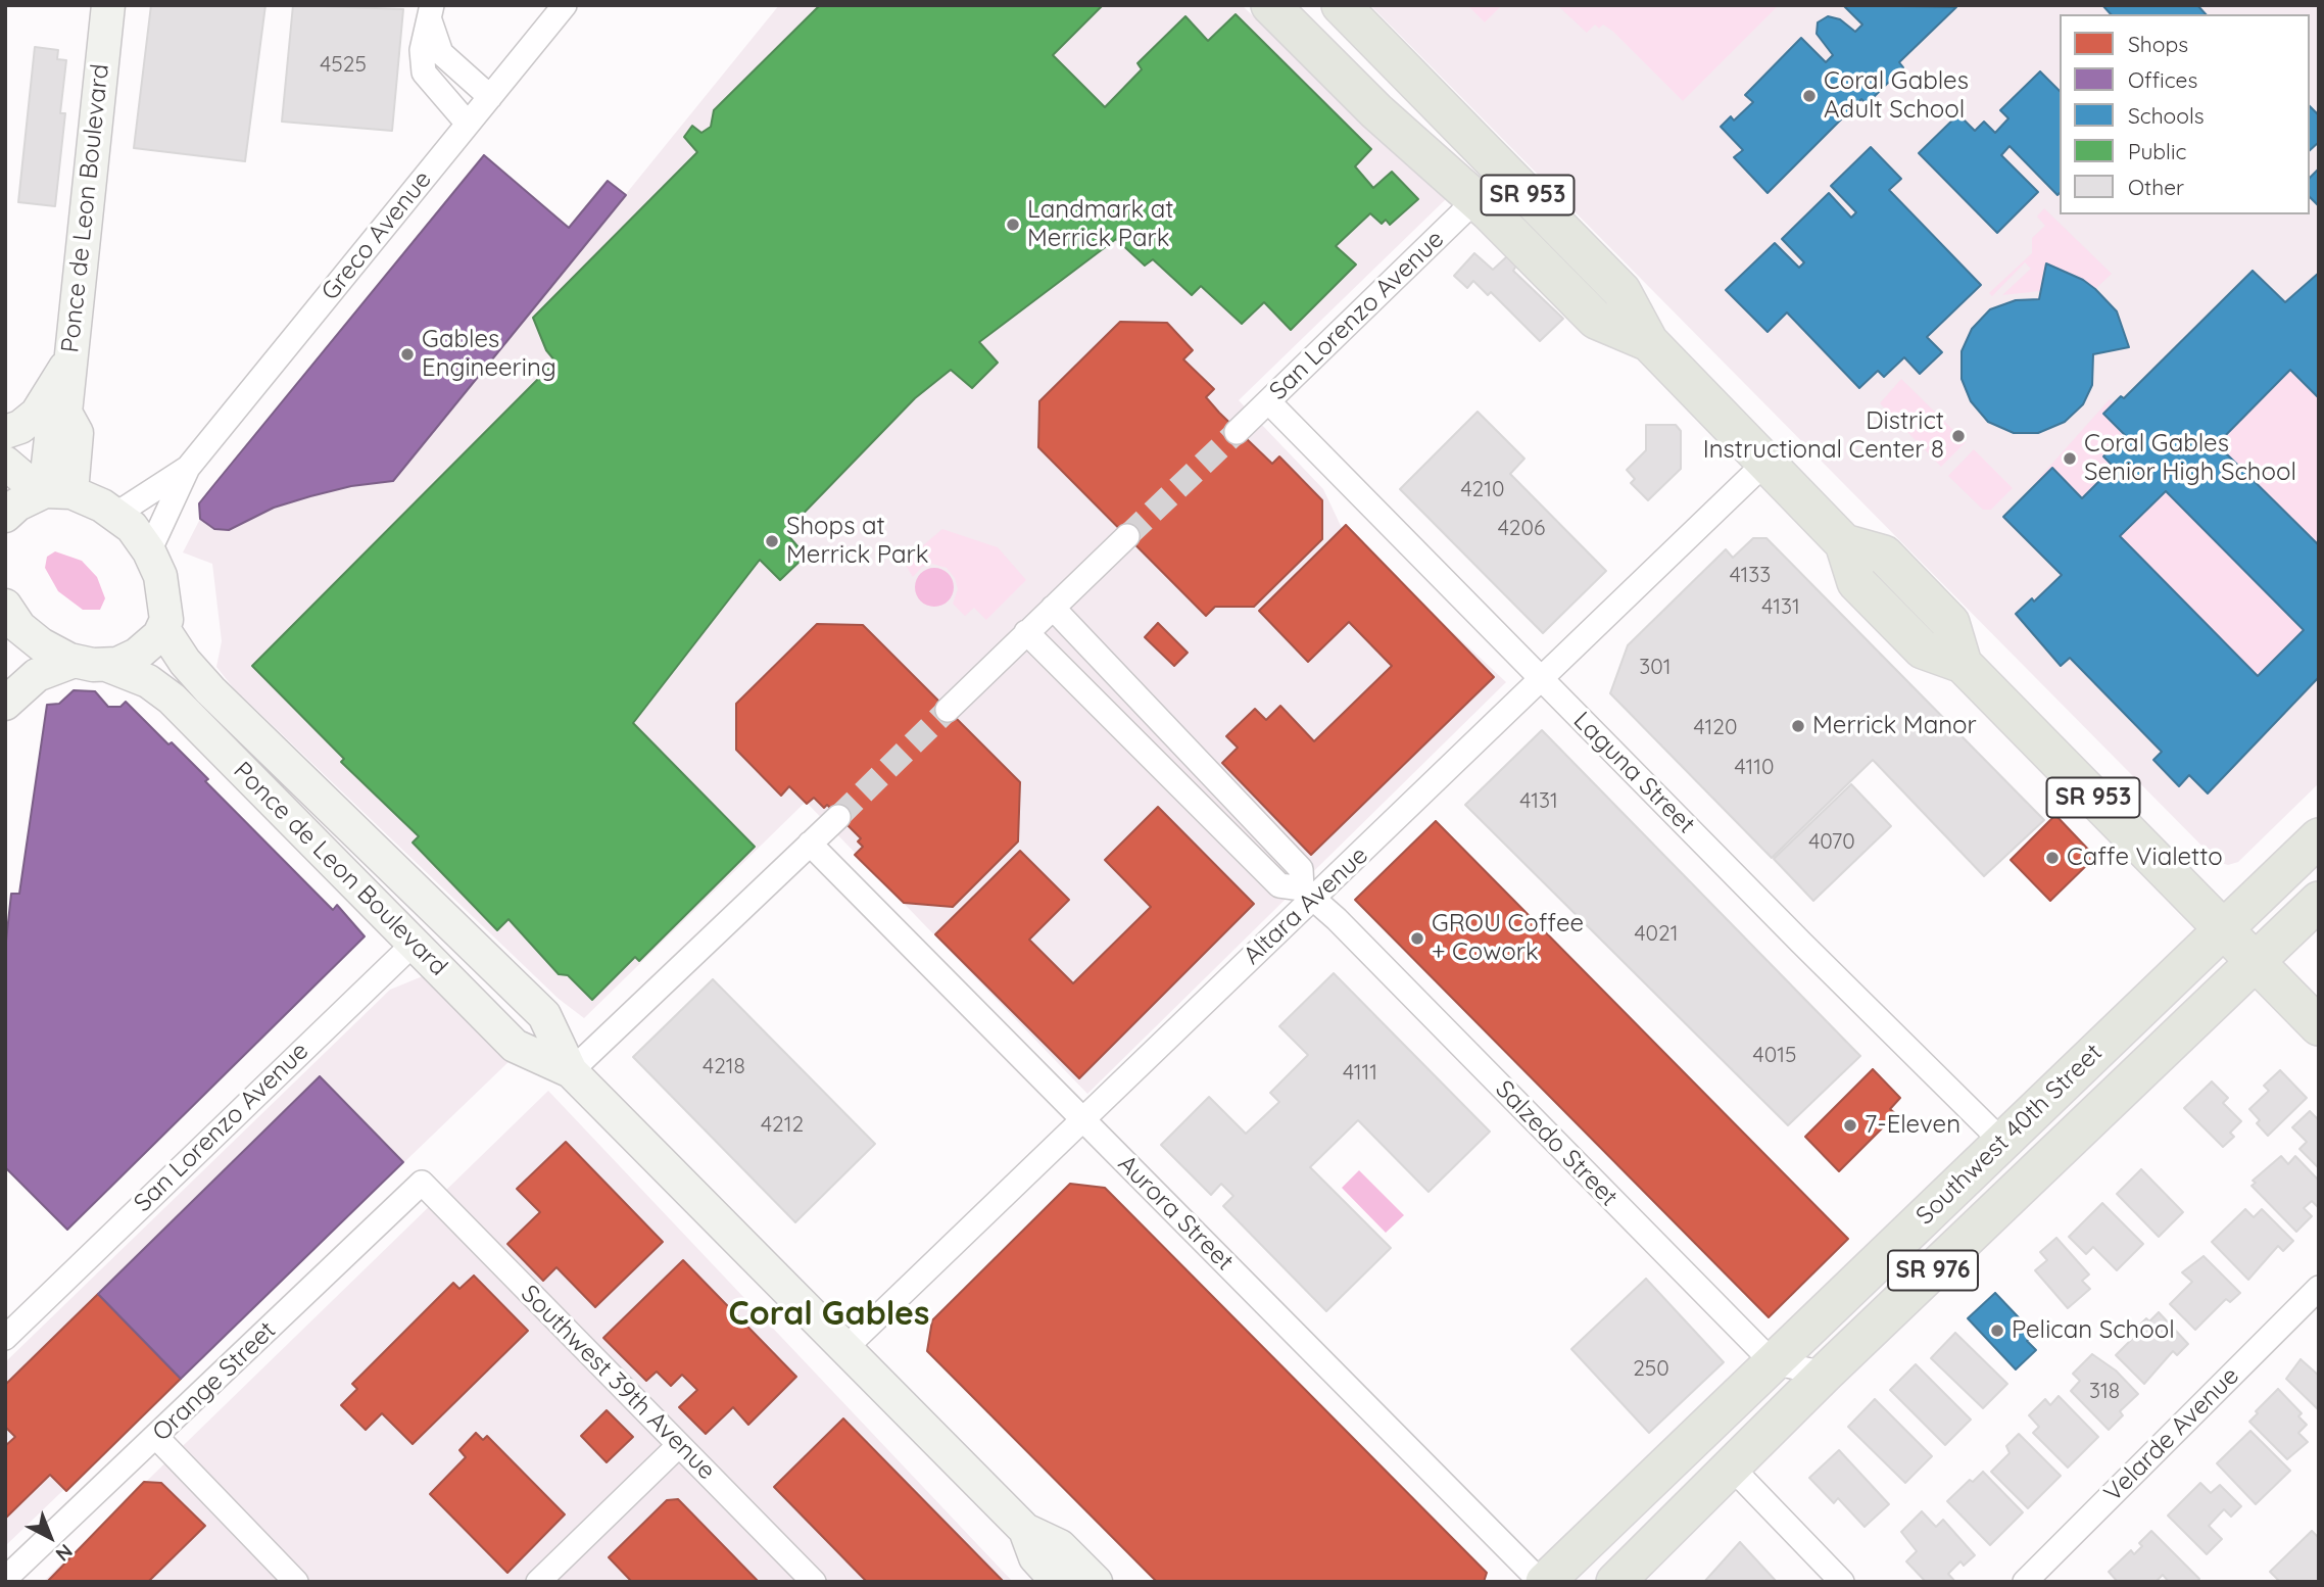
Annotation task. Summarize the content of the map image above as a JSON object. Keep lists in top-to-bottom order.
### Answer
{
  "streets": {
    "main road": ["SR 953", "Southwest 40th Street", "SR 976"],
    "street": [
      "Ponce de Leon Boulevard",
      "Greco Avenue",
      "San Lorenzo Avenue",
      "Laguna Street",
      "Altara Avenue",
      "Salzedo Street",
      "Aurora Street",
      "Orange Street",
      "Southwest 39th Avenue",
      "Velarde Avenue"
    ]
  },
  "crossings": [
    ["SR 953", "San Lorenzo Avenue"],
    ["SR 953", "Altara Avenue"],
    ["SR 953", "Southwest 40th Street"],
    ["Ponce de Leon Boulevard", "San Lorenzo Avenue"],
    ["Ponce de Leon Boulevard", "Altara Avenue"],
    ["San Lorenzo Avenue", "Laguna Street"],
    ["Laguna Street", "Altara Avenue"],
    ["Laguna Street", "Southwest 40th Street"],
    ["Altara Avenue", "Salzedo Street"],
    ["Altara Avenue", "Aurora Street"],
    ["Southwest 40th Street", "Salzedo Street"],
    ["Southwest 40th Street", "Aurora Street"],
    ["Orange Street", "Southwest 39th Avenue"]
  ],
  "districts": ["Coral Gables"],
  "places": [
    "Coral Gables Adult School",
    "Landmark at Merrick Park",
    "Gables Engineering",
    "District Instructional Center 8",
    "Coral Gables Senior High School",
    "Shops at Merrick Park",
    "Merrick Manor",
    "Caffe Vialetto",
    "GROU Coffee + Cowork",
    "7-Eleven",
    "Pelican School"
  ],
  "house_numbers": [
    "4525",
    "4210",
    "4206",
    "4133",
    "4131",
    "301",
    "4120",
    "4110",
    "4131",
    "4070",
    "4021",
    "4015",
    "4218",
    "4111",
    "4212",
    "250",
    "318"
  ],
  "legend": [
    "Shops",
    "Offices",
    "Schools",
    "Public",
    "Other"
  ],
  "north": "bottom right"
}
